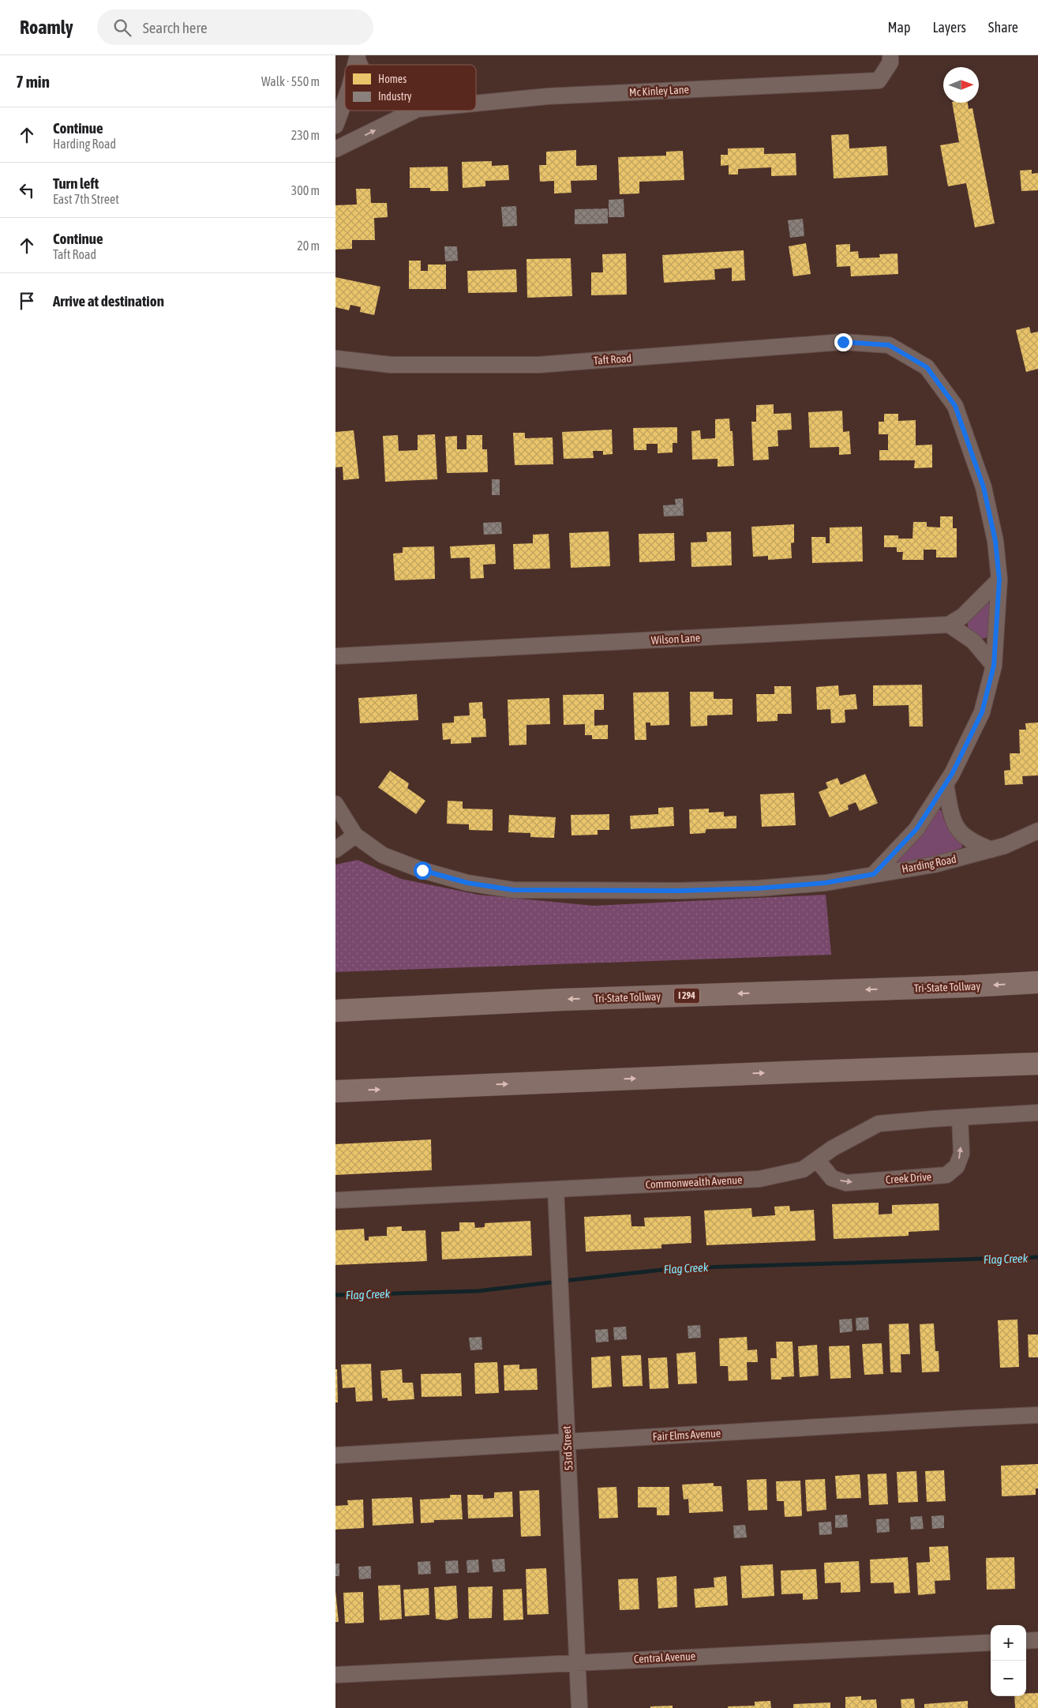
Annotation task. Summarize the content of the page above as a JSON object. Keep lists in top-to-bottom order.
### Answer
{
  "streets": {
    "highway": ["Tri-State Tollway", "I 294"],
    "street": [
      "Mc Kinley Lane",
      "Taft Road",
      "Wilson Lane",
      "Harding Road",
      "Creek Drive",
      "Commonwealth Avenue",
      "Fair Elms Avenue",
      "53rd Street",
      "Central Avenue"
    ]
  },
  "crossings": [
    ["Creek Drive", "Commonwealth Avenue"],
    ["Commonwealth Avenue", "53rd Street"],
    ["Fair Elms Avenue", "53rd Street"],
    ["53rd Street", "Central Avenue"]
  ],
  "water": ["Flag Creek"],
  "legend": ["Homes", "Industry"],
  "north": "right",
  "page": {
    "header": "Roamly",
    "search": "Search here",
    "nav": ["Map", "Layers", "Share"],
    "heading": ["7 min", "Walk · 550 m"],
    "list": [
      ["Continue", "Harding Road", "230 m"],
      ["Turn left", "East 7th Street", "300 m"],
      ["Continue", "Taft Road", "20 m"],
      "Arrive at destination"
    ],
    "map_buttons": ["+", "−"]
  }
}
